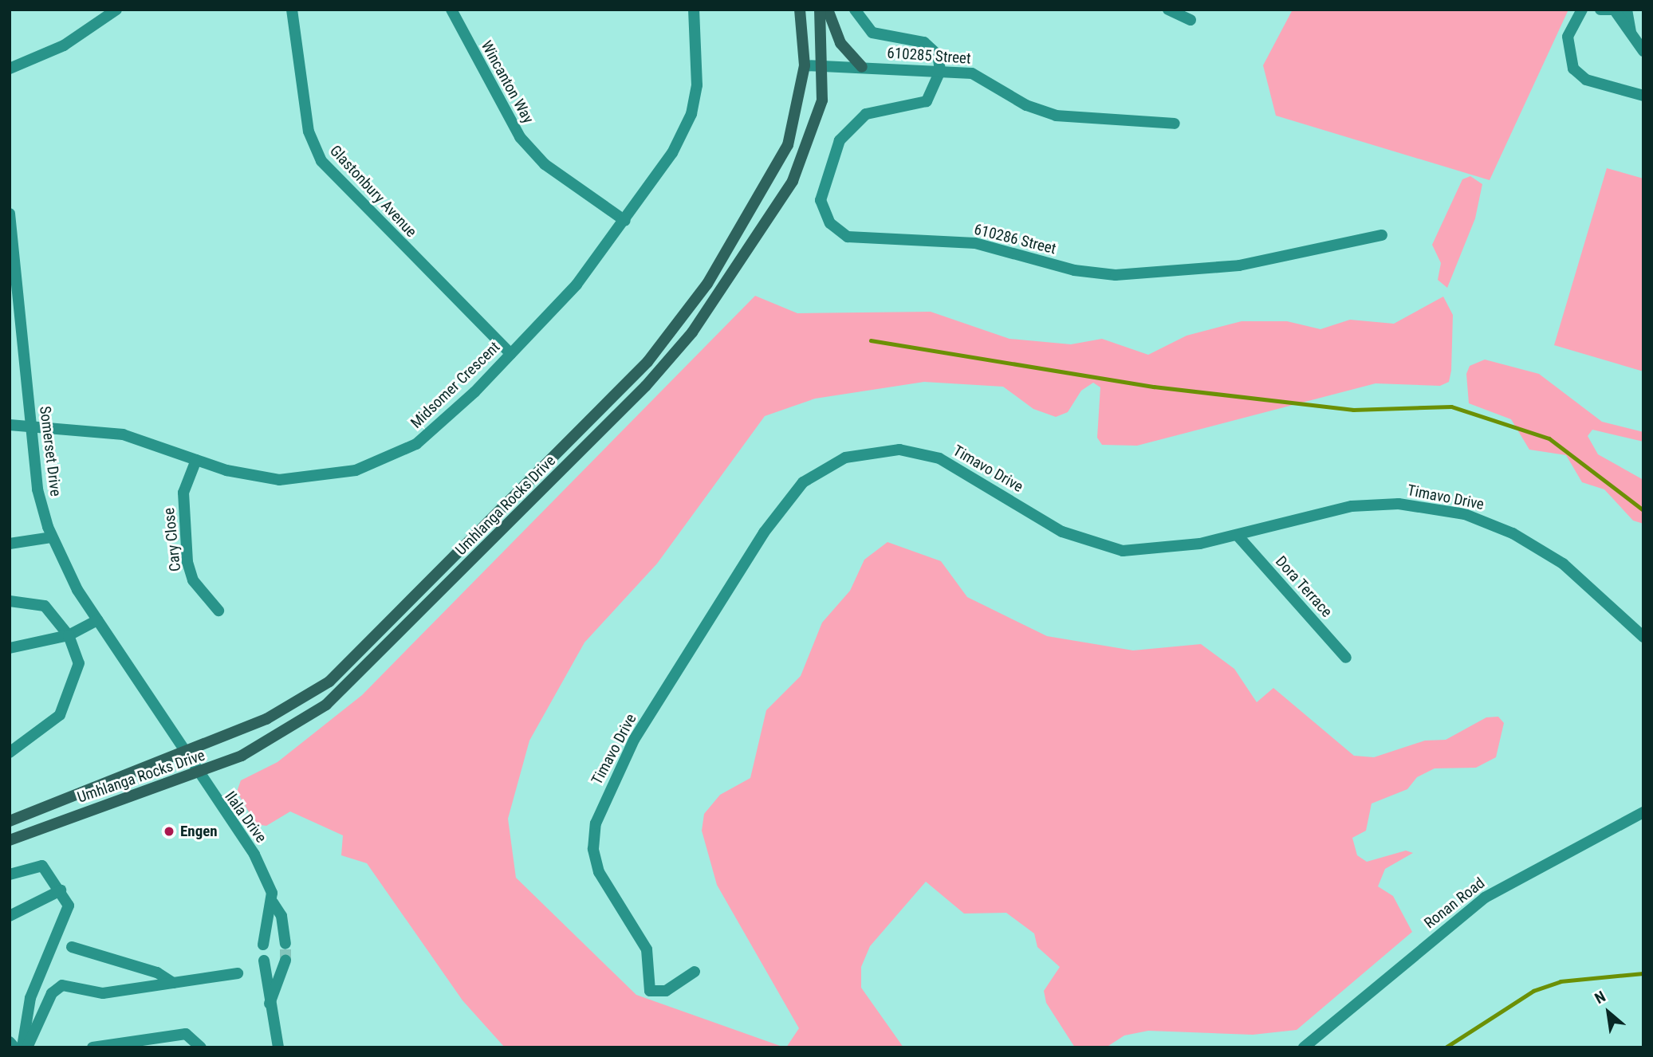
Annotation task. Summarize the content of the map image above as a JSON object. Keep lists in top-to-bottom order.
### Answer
{
  "streets": {
    "main road": ["Umhlanga Rocks Drive"],
    "street": [
      "610285 Street",
      "Wincanton Way",
      "Glastonbury Avenue",
      "610286 Street",
      "Midsomer Crescent",
      "Somerset Drive",
      "Timavo Drive",
      "Cary Close",
      "Dora Terrace",
      "Ilala Drive",
      "Ronan Road"
    ]
  },
  "crossings": [
    ["610285 Street", "610286 Street"],
    ["610285 Street", "Umhlanga Rocks Drive"],
    ["Wincanton Way", "Midsomer Crescent"],
    ["Glastonbury Avenue", "Midsomer Crescent"],
    ["Midsomer Crescent", "Somerset Drive"],
    ["Midsomer Crescent", "Cary Close"],
    ["Somerset Drive", "Umhlanga Rocks Drive"],
    ["Somerset Drive", "Ilala Drive"],
    ["Timavo Drive", "Dora Terrace"],
    ["Umhlanga Rocks Drive", "Ilala Drive"]
  ],
  "places": ["Engen"],
  "north": "top left"
}
